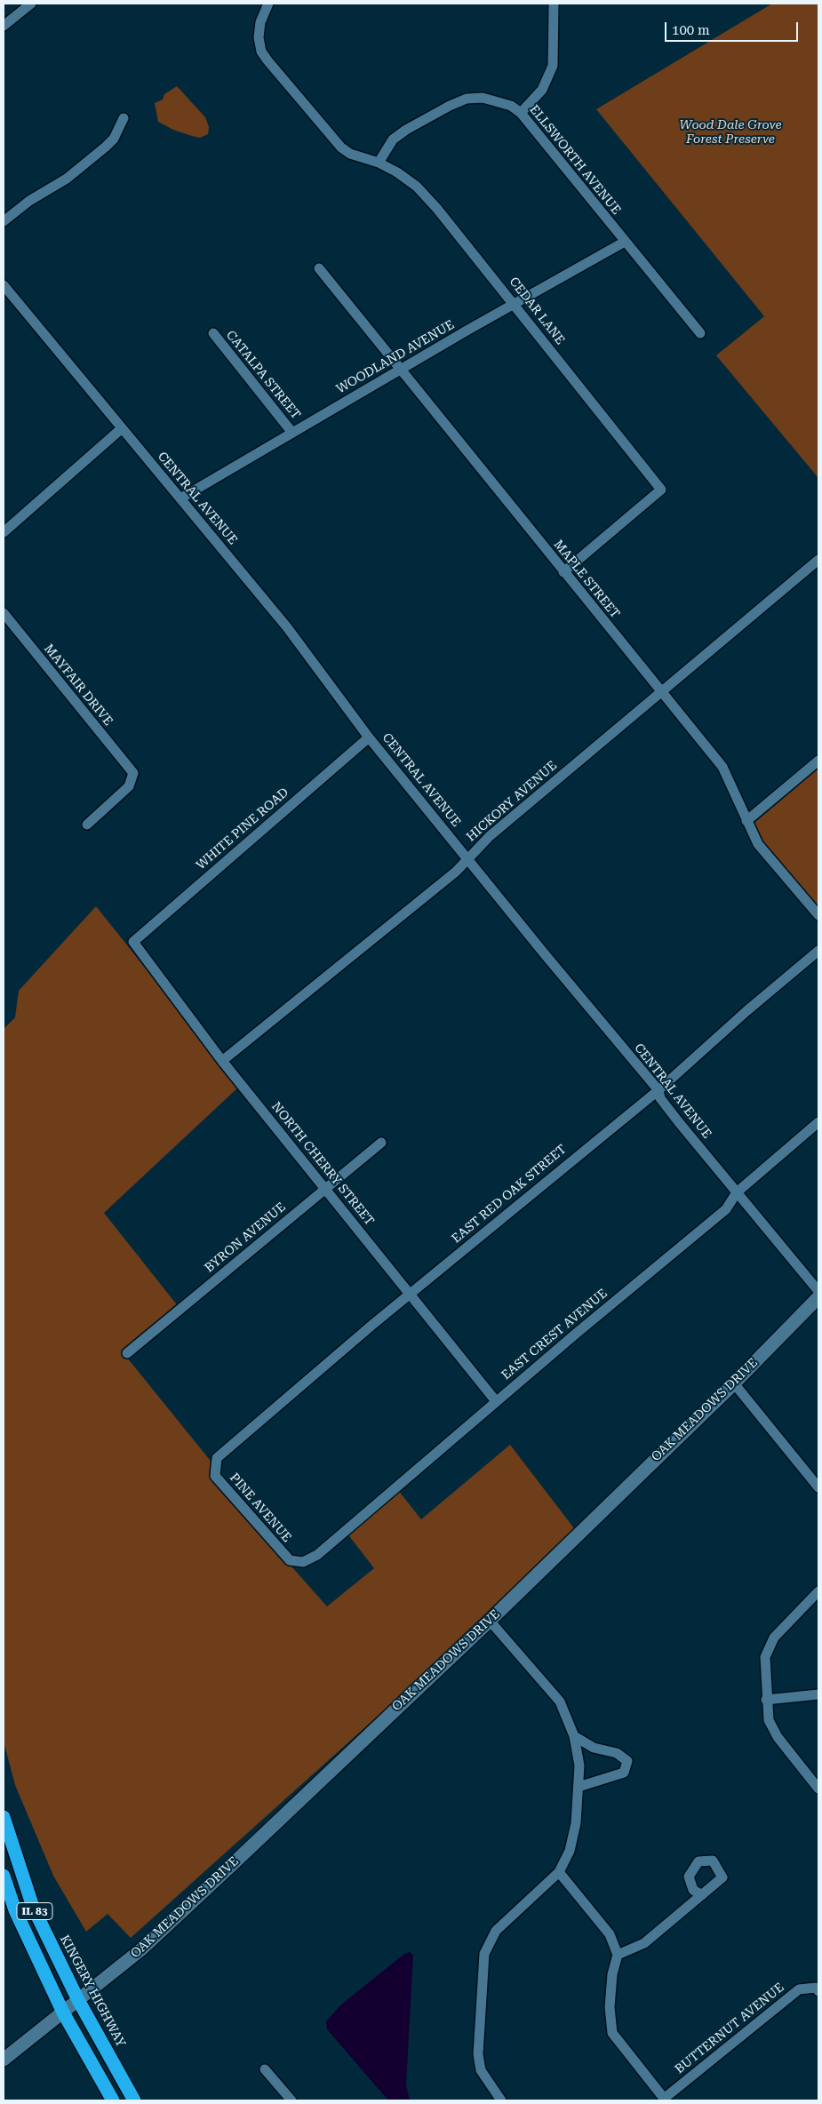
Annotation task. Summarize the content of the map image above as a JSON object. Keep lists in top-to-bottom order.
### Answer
{
  "streets": {
    "highway": ["IL 83", "KINGERY HIGHWAY"],
    "street": [
      "ELLSWORTH AVENUE",
      "CEDAR LANE",
      "WOODLAND AVENUE",
      "CATALPA STREET",
      "CENTRAL AVENUE",
      "MAPLE STREET",
      "MAYFAIR DRIVE",
      "HICKORY AVENUE",
      "WHITE PINE ROAD",
      "NORTH CHERRY STREET",
      "EAST RED OAK STREET",
      "BYRON AVENUE",
      "EAST CREST AVENUE",
      "OAK MEADOWS DRIVE",
      "PINE AVENUE",
      "BUTTERNUT AVENUE"
    ]
  },
  "crossings": [
    ["ELLSWORTH AVENUE", "CEDAR LANE"],
    ["ELLSWORTH AVENUE", "WOODLAND AVENUE"],
    ["CEDAR LANE", "WOODLAND AVENUE"],
    ["CEDAR LANE", "MAPLE STREET"],
    ["WOODLAND AVENUE", "CATALPA STREET"],
    ["WOODLAND AVENUE", "CENTRAL AVENUE"],
    ["WOODLAND AVENUE", "MAPLE STREET"],
    ["CENTRAL AVENUE", "HICKORY AVENUE"],
    ["CENTRAL AVENUE", "WHITE PINE ROAD"],
    ["CENTRAL AVENUE", "EAST RED OAK STREET"],
    ["CENTRAL AVENUE", "EAST CREST AVENUE"],
    ["MAPLE STREET", "HICKORY AVENUE"],
    ["HICKORY AVENUE", "NORTH CHERRY STREET"],
    ["WHITE PINE ROAD", "NORTH CHERRY STREET"],
    ["NORTH CHERRY STREET", "EAST RED OAK STREET"],
    ["NORTH CHERRY STREET", "BYRON AVENUE"],
    ["NORTH CHERRY STREET", "EAST CREST AVENUE"],
    ["EAST RED OAK STREET", "PINE AVENUE"],
    ["EAST CREST AVENUE", "PINE AVENUE"],
    ["OAK MEADOWS DRIVE", "IL 83"],
    ["OAK MEADOWS DRIVE", "KINGERY HIGHWAY"]
  ],
  "parks": ["Wood Dale Grove Forest Preserve"],
  "scale_bar": "100 m"
}
